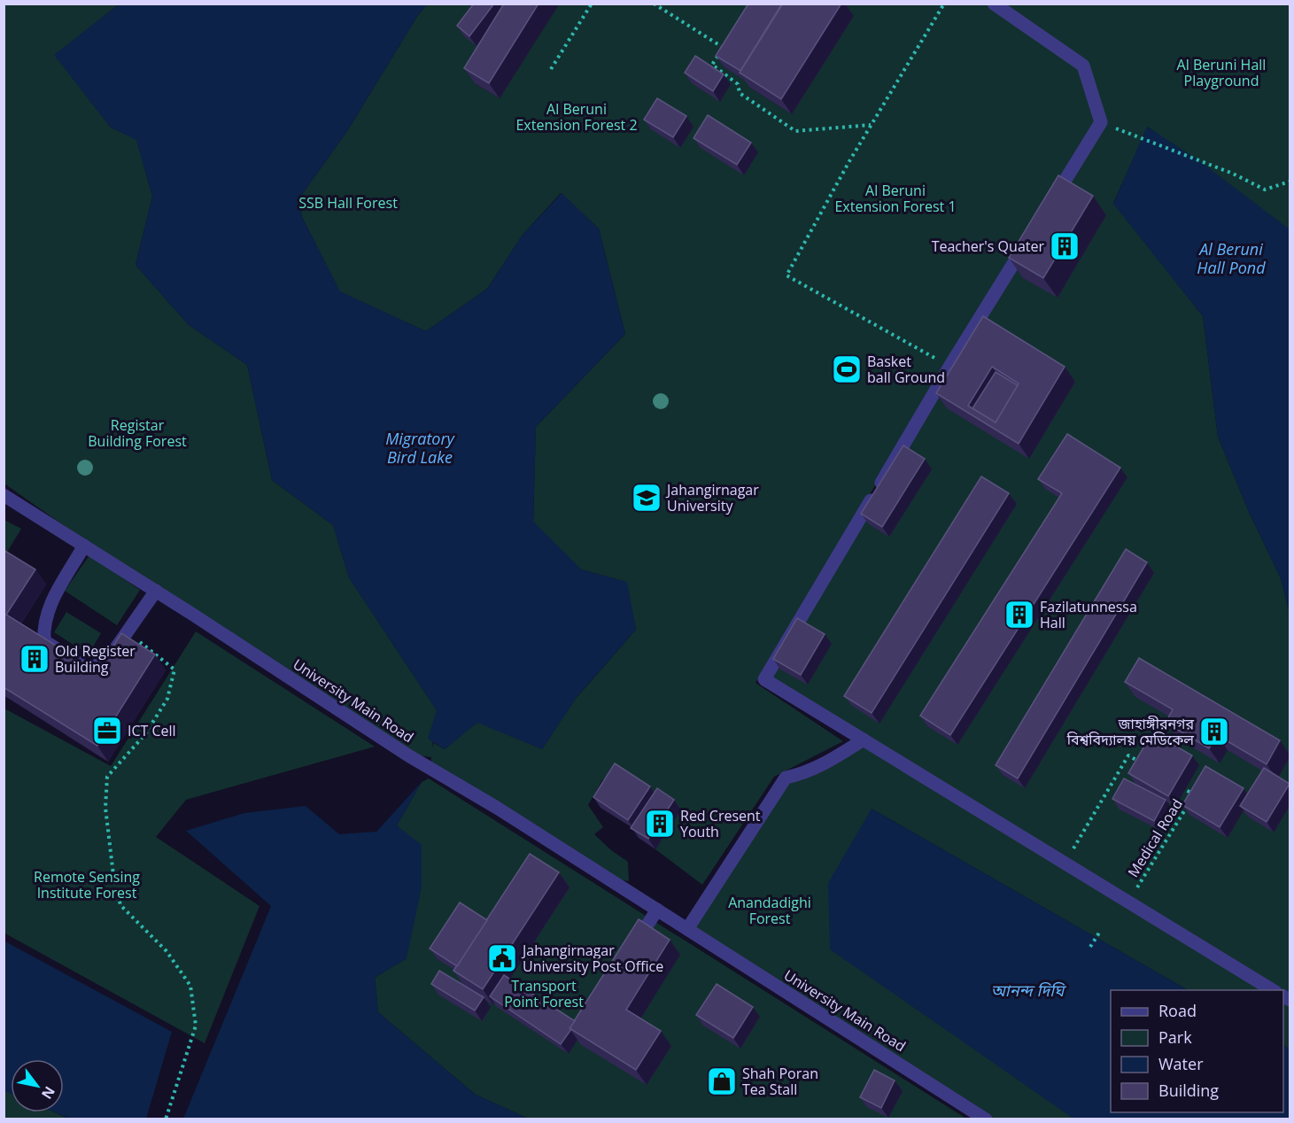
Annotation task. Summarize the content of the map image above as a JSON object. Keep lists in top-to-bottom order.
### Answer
{
  "streets": {
    "street": ["University Main Road"],
    "path": ["Medical Road"]
  },
  "water": ["Al Beruni Hall Pond", "Migratory Bird Lake", "আনন্দ দিঘি"],
  "parks": [
    "Al Beruni Hall Playground",
    "Al Beruni Extension Forest 2",
    "Al Beruni Extension Forest 1",
    "SSB Hall Forest",
    "Registar Building Forest",
    "Remote Sensing Institute Forest",
    "Anandadighi Forest",
    "Transport Point Forest"
  ],
  "places": {
    "building": [
      "Teacher's Quater",
      "Fazilatunnessa Hall",
      "Old Register Building",
      "জাহাঙ্গীরনগর বিশ্ববিদ্যালয় মেডিকেল",
      "Red Cresent Youth"
    ],
    "sports": ["Basket ball Ground"],
    "school or university": ["Jahangirnagar University"],
    "office": ["ICT Cell"],
    "public building": ["Jahangirnagar University Post Office"],
    "shop": ["Shah Poran Tea Stall"]
  },
  "legend": [
    "Road",
    "Park",
    "Water",
    "Building"
  ],
  "north": "bottom right"
}
